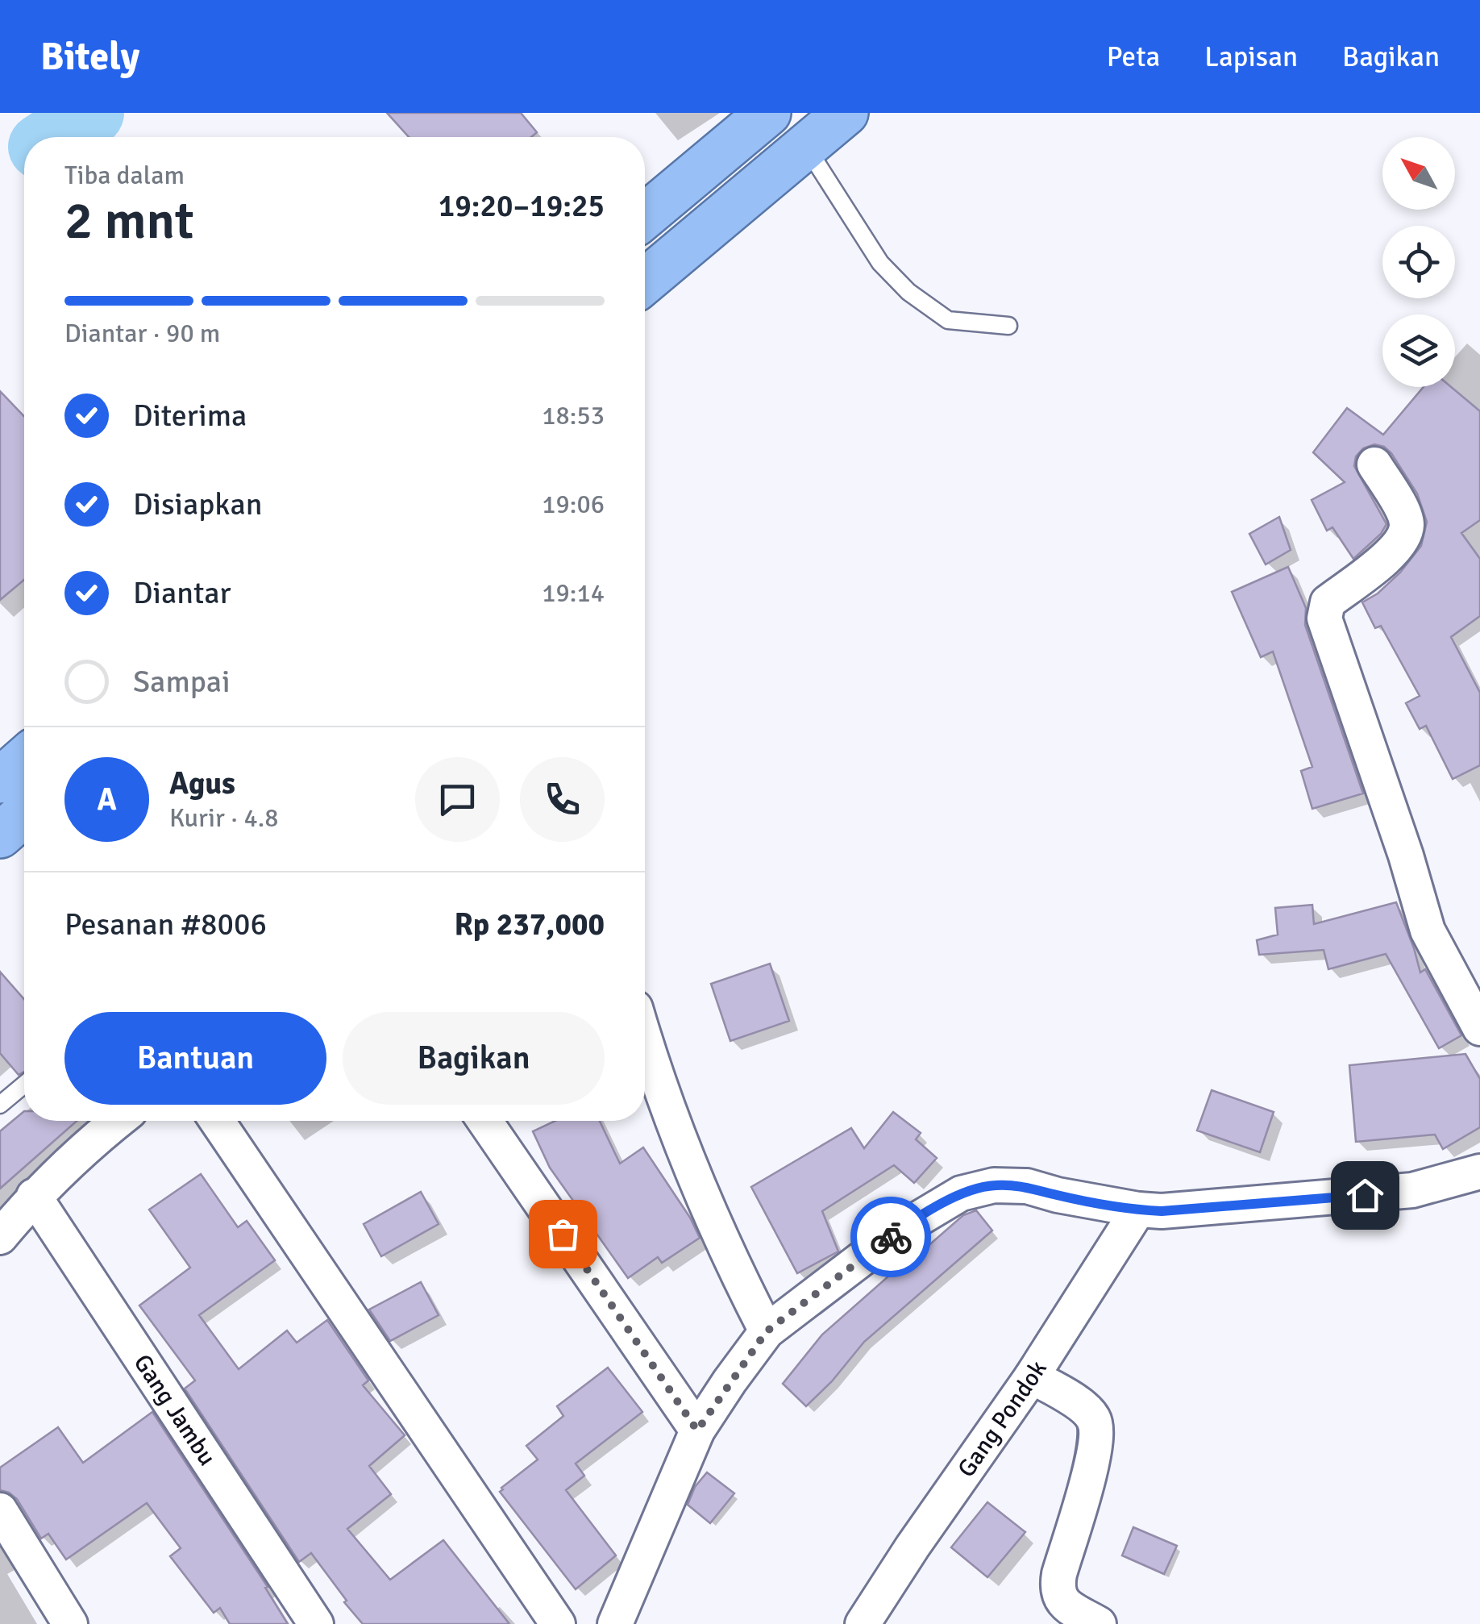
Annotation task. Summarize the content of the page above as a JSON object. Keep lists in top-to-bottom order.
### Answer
{
  "streets": {
    "street": ["Gang Jambu", "Gang Pondok"]
  },
  "north": "top left",
  "page": {
    "header": "Bitely",
    "nav": ["Peta", "Lapisan", "Bagikan"],
    "heading": ["2 mnt", "Tiba dalam", "19:20–19:25"],
    "panel": [
      "Agus",
      "Kurir · 4.8",
      "Pesanan #8006",
      "Rp 237,000"
    ],
    "bar": "Diantar · 90 m",
    "list": [
      ["Diterima", "18:53"],
      ["Disiapkan", "19:06"],
      ["Diantar", "19:14"],
      "Sampai"
    ],
    "round": "A",
    "buttons": ["Bantuan", "Bagikan"]
  }
}
